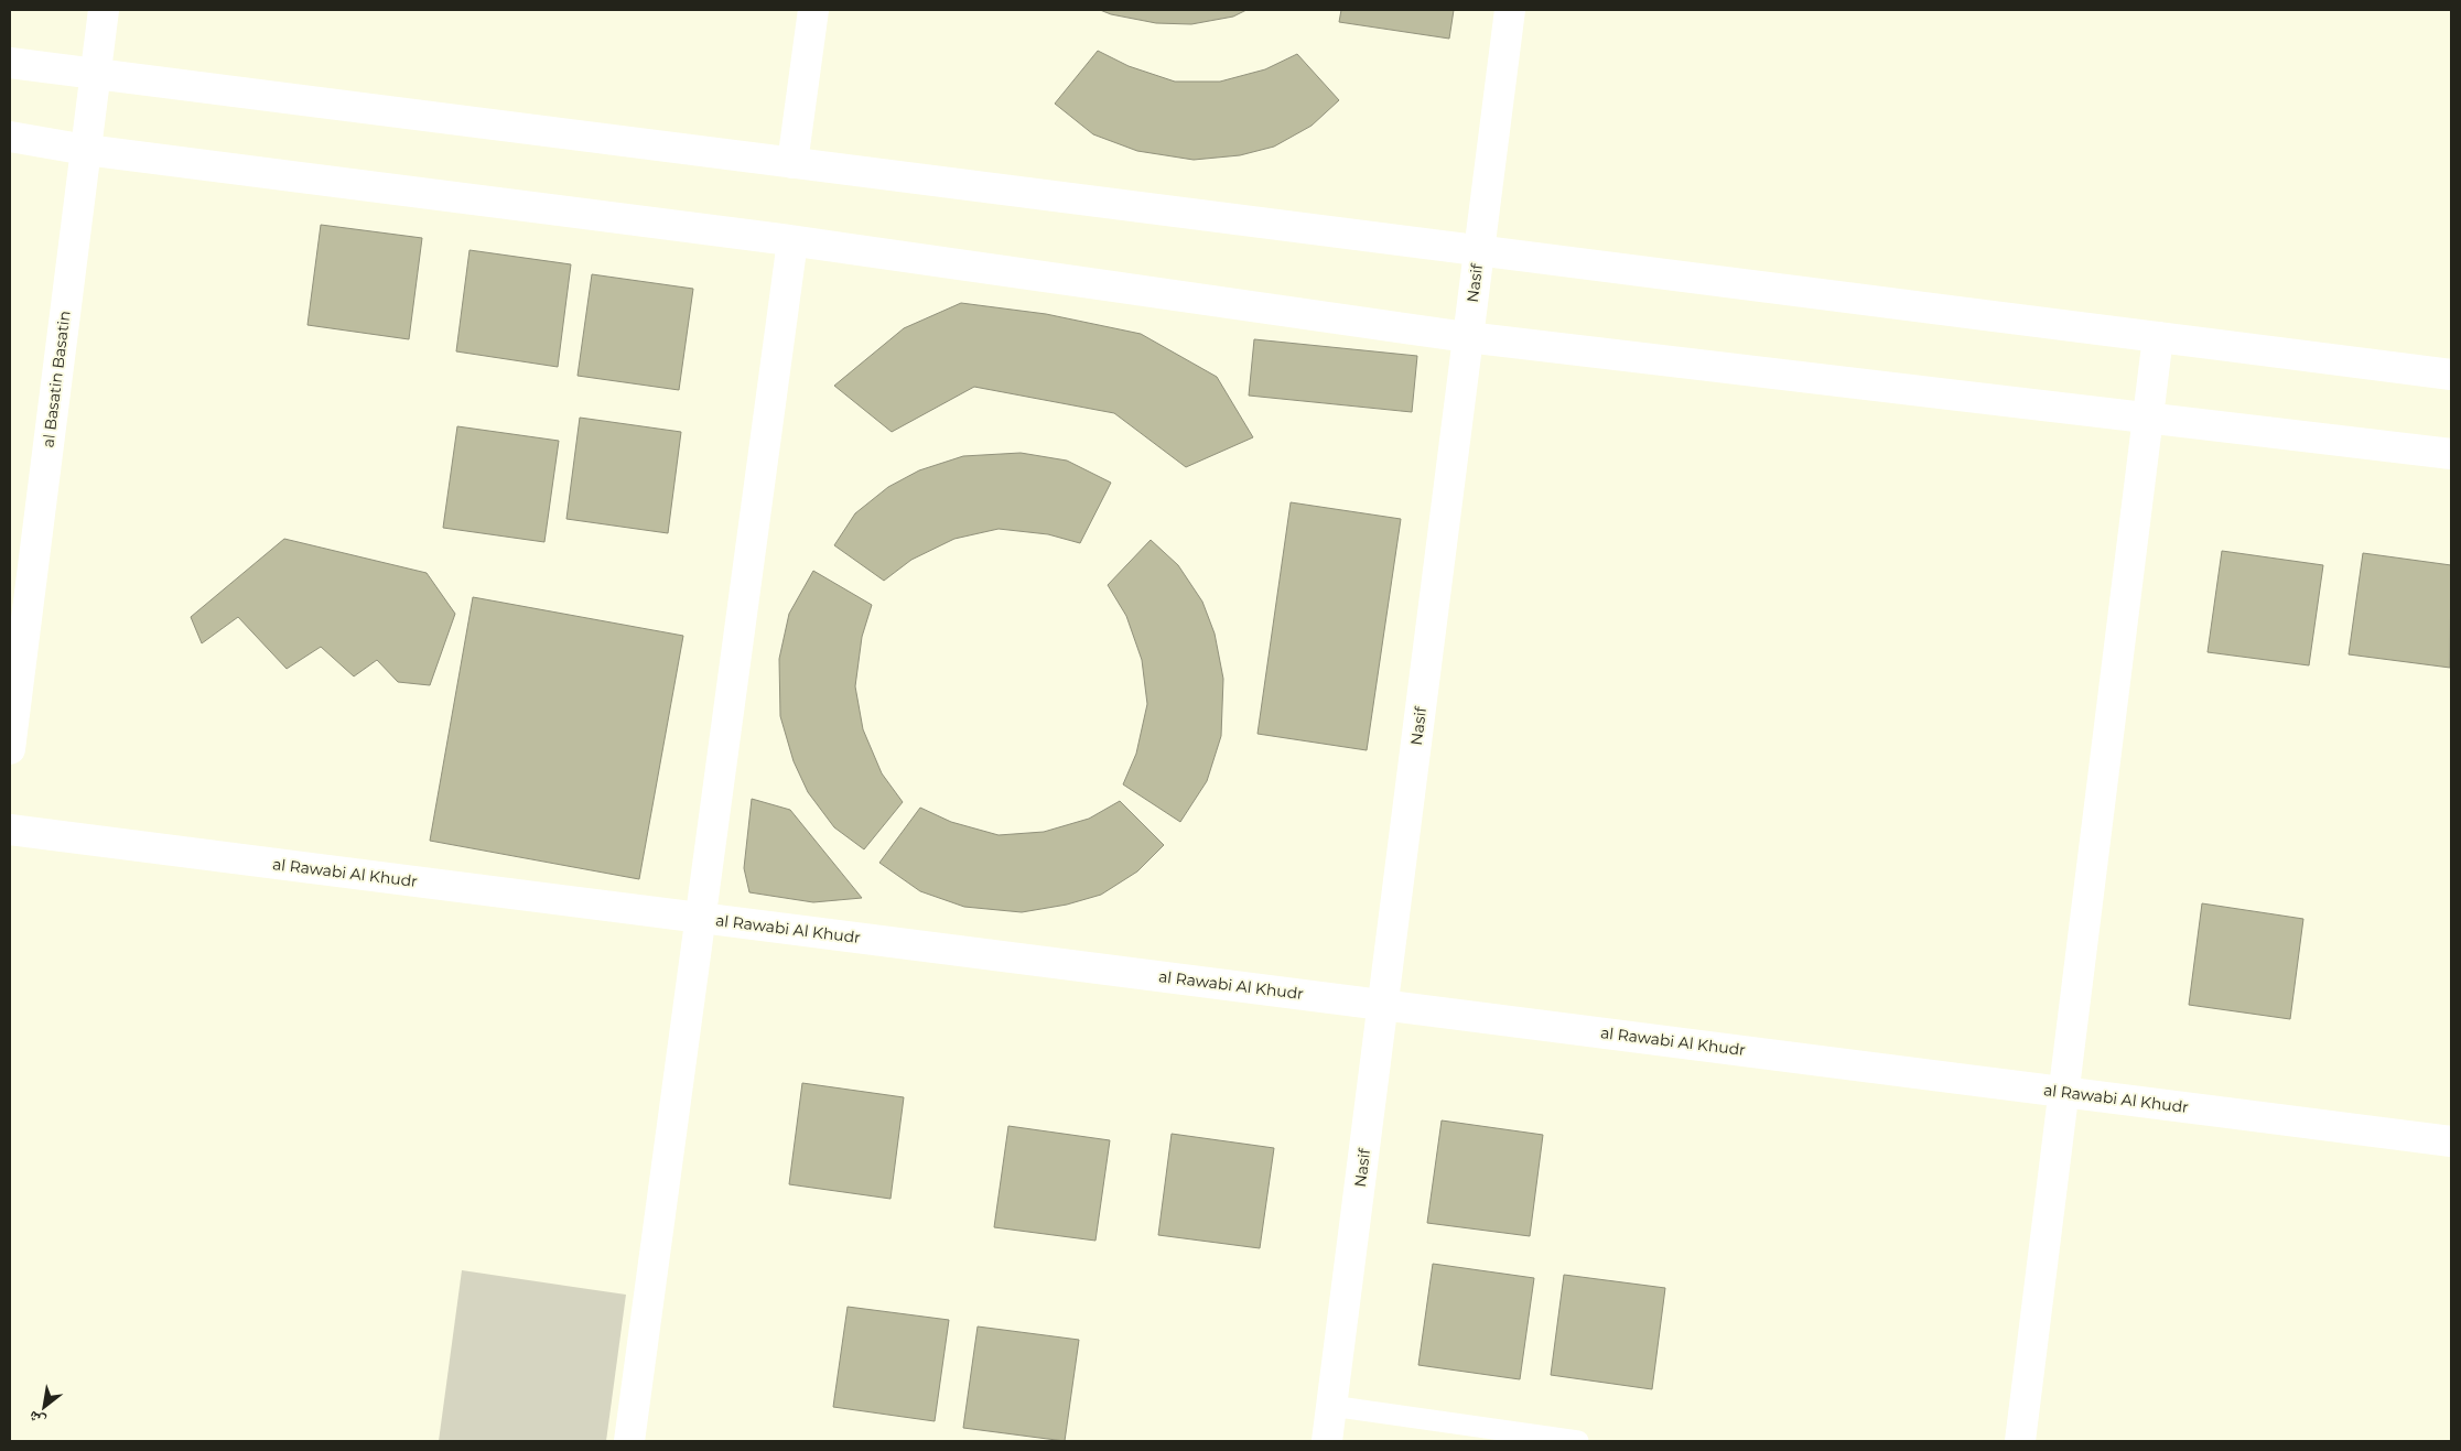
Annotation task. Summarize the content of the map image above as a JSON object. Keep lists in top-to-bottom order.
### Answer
{
  "streets": {
    "street": ["Nasif", "al Basatin Basatin", "al Rawabi Al Khudr"]
  },
  "crossings": [
    ["Nasif", "al Rawabi Al Khudr"]
  ],
  "north": "bottom left"
}
